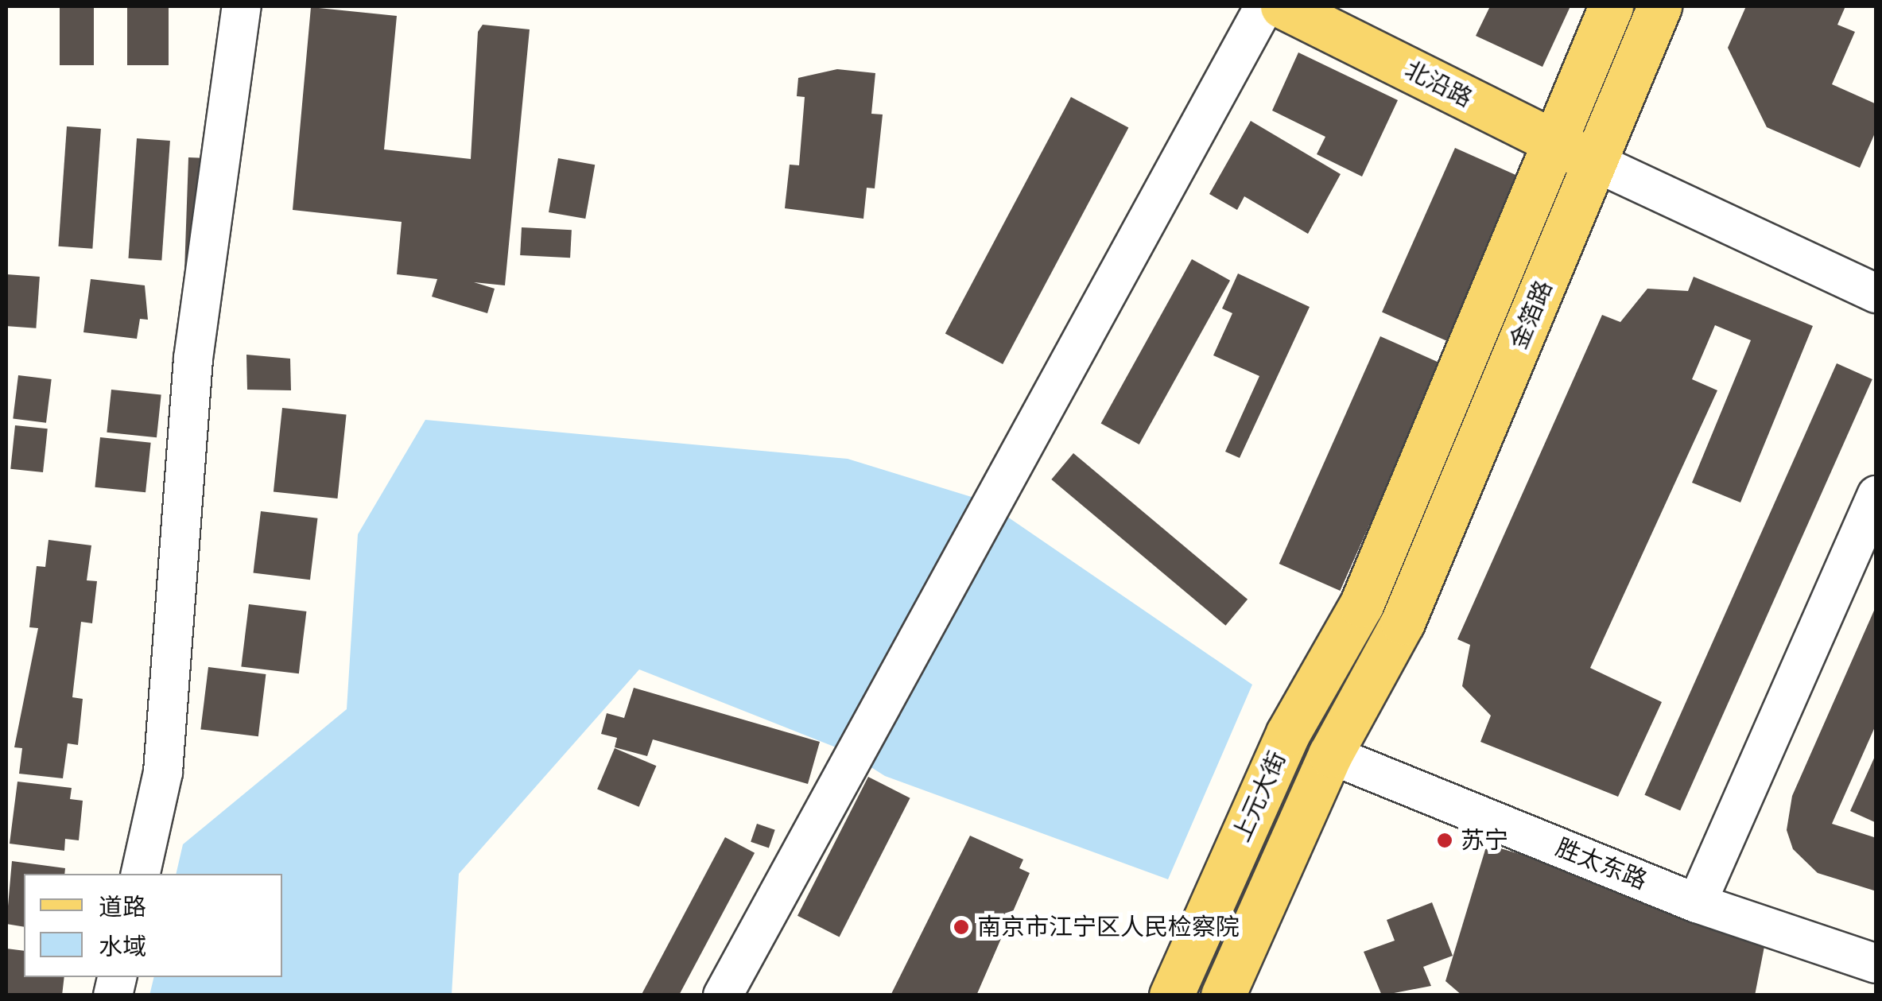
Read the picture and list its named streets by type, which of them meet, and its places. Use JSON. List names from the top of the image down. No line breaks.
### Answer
{"streets":{"main road":["北沿路","金箔路","上元大街"],"street":["胜太东路"]},"crossings":[["北沿路","金箔路"],["金箔路","上元大街"],["上元大街","胜太东路"]],"places":["苏宁","南京市江宁区人民检察院"],"legend":["道路","水域"]}
